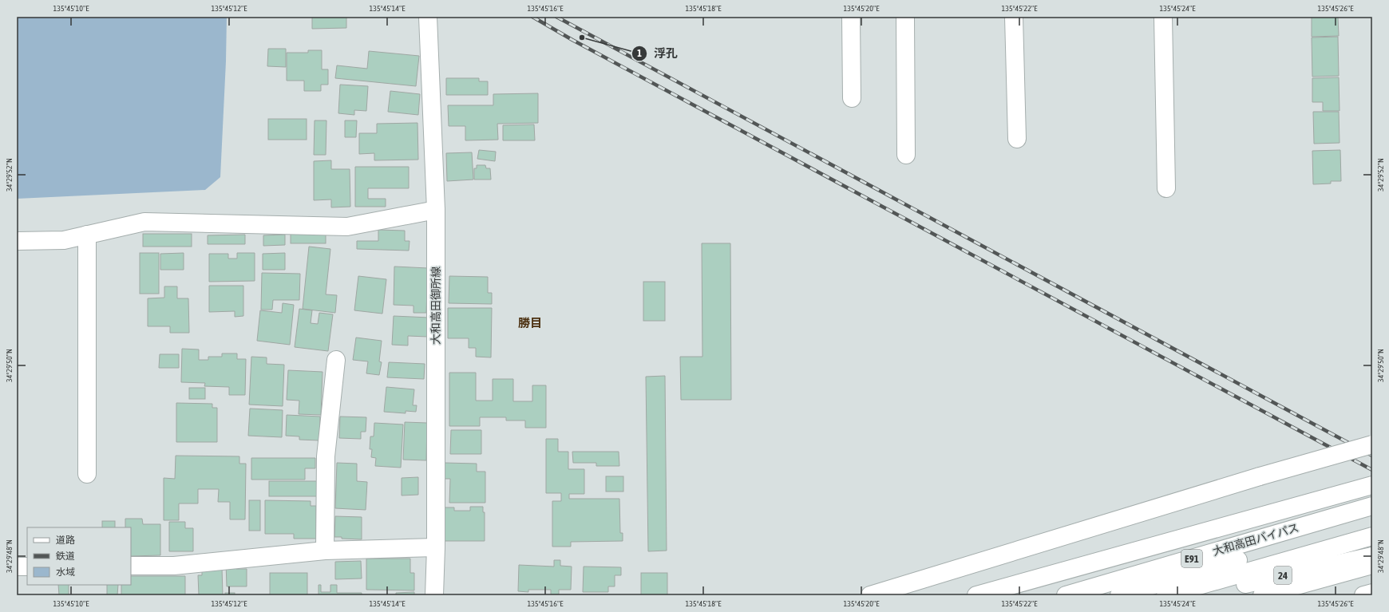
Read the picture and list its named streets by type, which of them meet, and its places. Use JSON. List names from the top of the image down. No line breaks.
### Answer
{"streets":{"main road":["大和高田御所線","大和高田バイパス","E91","24"]},"districts":["勝目"],"places":["浮孔"],"legend":["道路","鉄道","水域"],"coordinates":["135°45'10\"E","135°45'12\"E","135°45'14\"E","135°45'16\"E","135°45'18\"E","135°45'20\"E","135°45'22\"E","135°45'24\"E","135°45'26\"E","34°29'52\"N","34°29'50\"N","34°29'48\"N"]}
